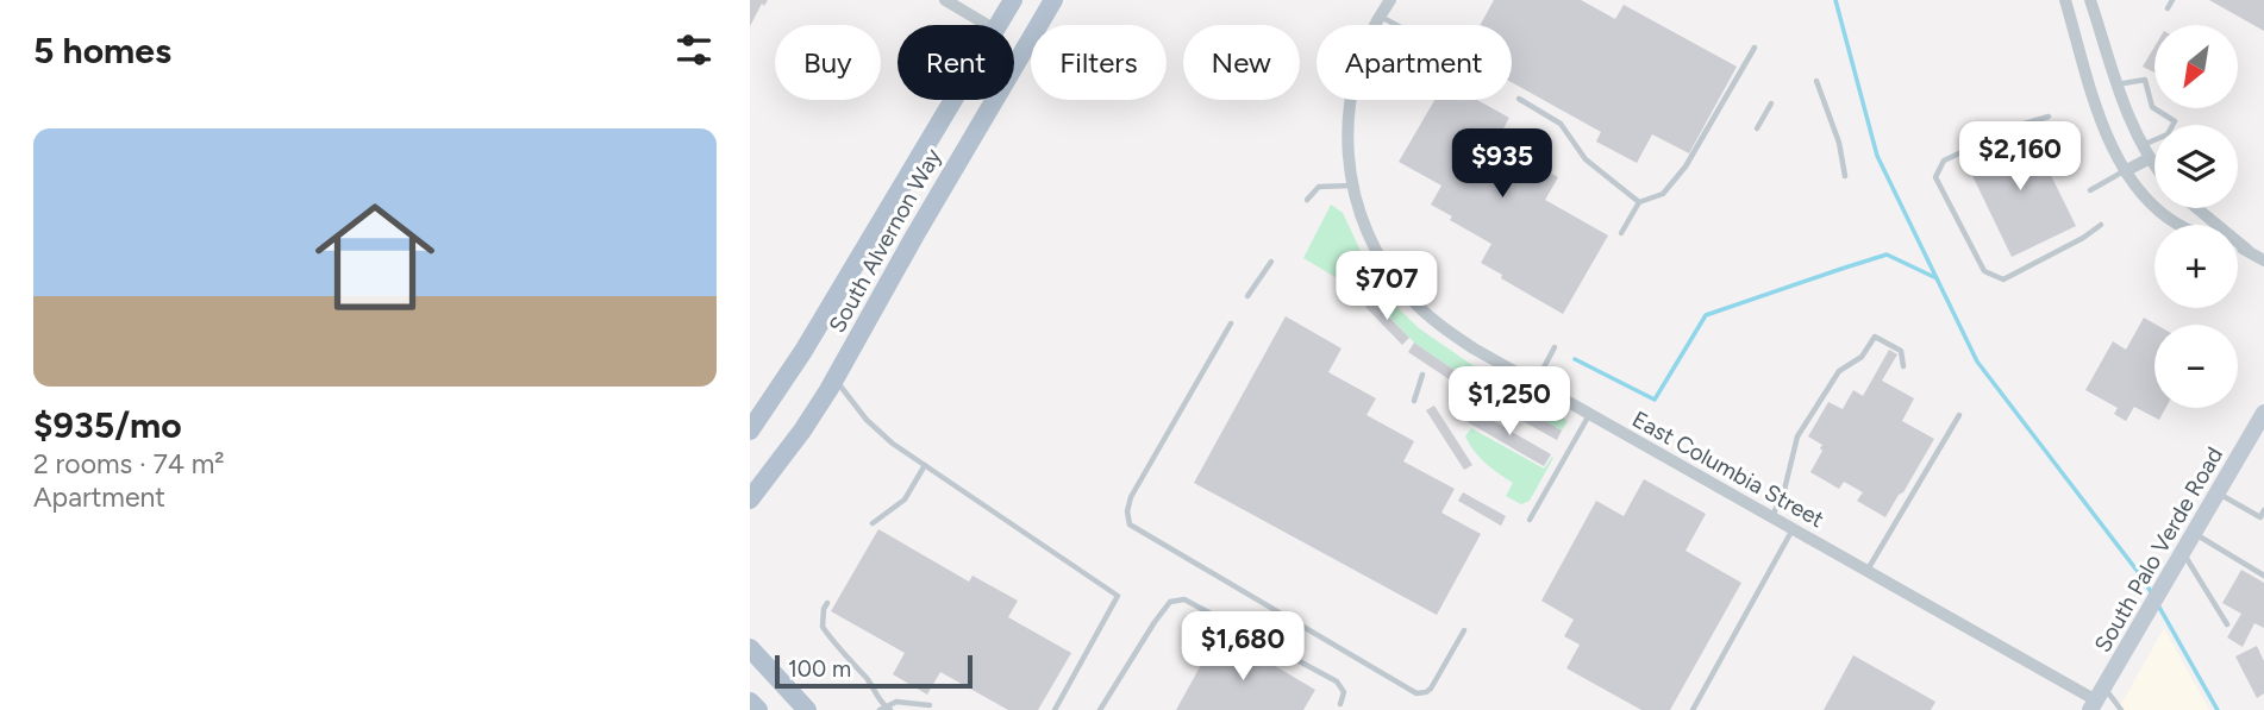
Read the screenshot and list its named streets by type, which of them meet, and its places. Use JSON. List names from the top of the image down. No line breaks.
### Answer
{"streets":{"main road":["South Alvernon Way","South Palo Verde Road"],"street":["East Columbia Street"]},"crossings":[["East Columbia Street","South Palo Verde Road"]],"scale_bar":"100 m","north":"bottom left","page":{"heading":"5 homes","map_buttons":["+","−"],"chip":["Buy","Rent","Filters","New","Apartment"],"list":[{"name":"$935/mo","note":"2 rooms · 74 m² · Apartment"}],"price":["$2,160","$935","$707","$1,250","$1,680"],"scale":"100 m"}}
